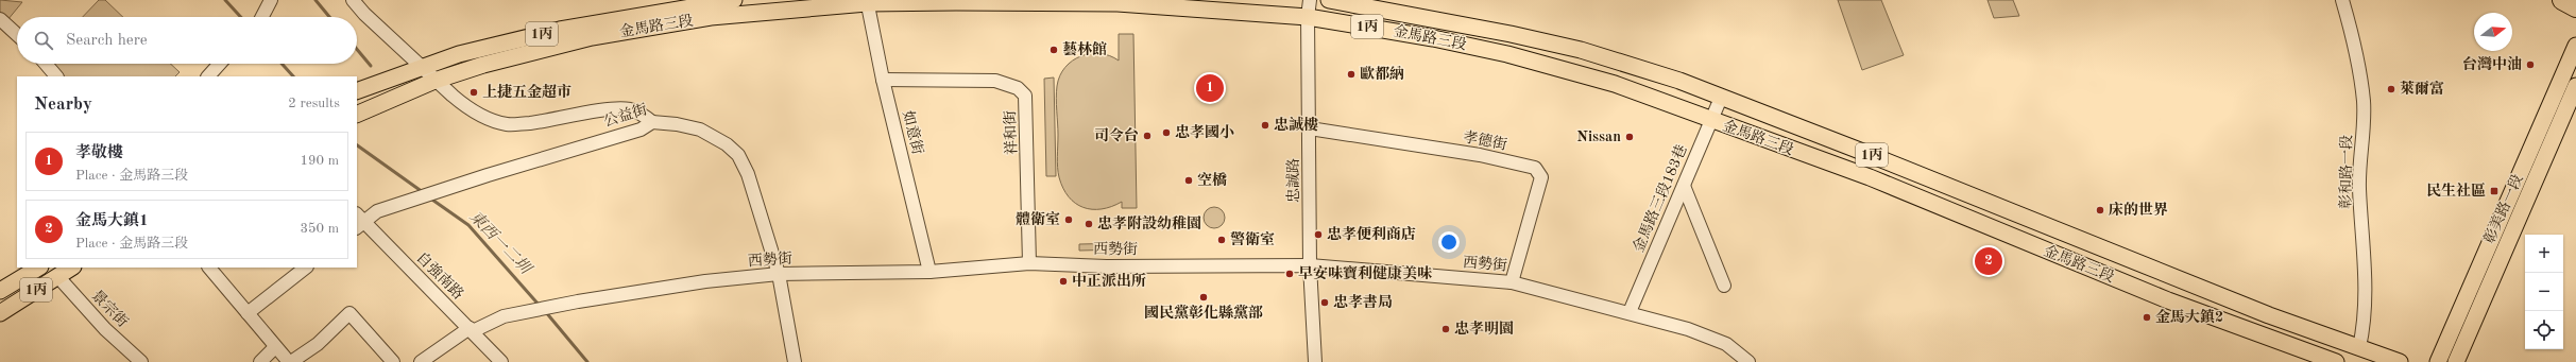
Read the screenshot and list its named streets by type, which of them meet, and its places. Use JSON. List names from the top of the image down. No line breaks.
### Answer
{"streets":{"main road":["金馬路三段","1丙","彰美路一段"],"street":["公益街","如意街","祥和街","孝德街","彰和路一段","忠誠路","金馬路三段183巷","西勢街","自強南路","景宗街"]},"crossings":[["金馬路三段","如意街"],["金馬路三段","彰和路一段"],["金馬路三段","忠誠路"],["金馬路三段","金馬路三段183巷"],["1丙","景宗街"],["公益街","西勢街"],["公益街","自強南路"],["如意街","祥和街"],["如意街","西勢街"],["祥和街","西勢街"],["孝德街","忠誠路"],["孝德街","西勢街"],["忠誠路","西勢街"],["金馬路三段183巷","西勢街"],["西勢街","自強南路"]],"water":["東西一二圳"],"places":{"other":["藝林館","台灣中油","歐都納","萊爾富","上捷五金超市","忠誠樓","忠孝國小","司令台","Nissan","空橋","床的世界","體衛室","忠孝附設幼稚園","忠孝便利商店","警衛室","早安味寶利健康美味","中正派出所","國民黨彰化縣黨部","忠孝書局","金馬大鎮2","忠孝明園"],"transit":["民生社區"]},"north":"right","page":{"search":"Search here","pins":["1","2"],"heading":["Nearby","2 results"],"list":[{"mark":"1","name":"孝敬樓","note":"Place · 金馬路三段","value":"190 m"},{"mark":"2","name":"金馬大鎮1","note":"Place · 金馬路三段","value":"350 m"}],"map_buttons":["+","−"]}}
